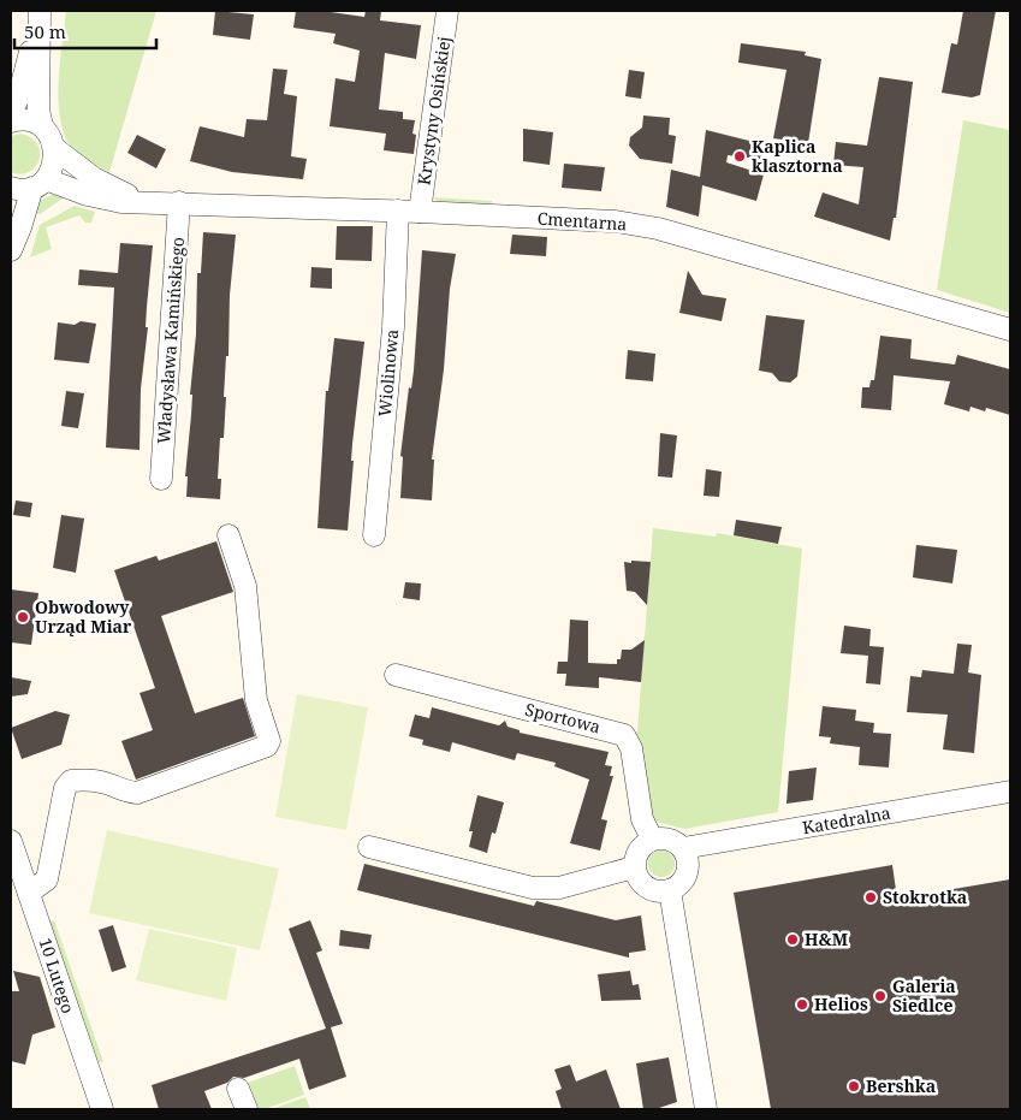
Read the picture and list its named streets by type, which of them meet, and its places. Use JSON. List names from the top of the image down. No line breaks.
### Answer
{"streets":{"street":["Krystyny Osińskiej","Cmentarna","Władysława Kamińskiego","Wiolinowa","Sportowa","Katedralna","10 Lutego"]},"crossings":[["Krystyny Osińskiej","Cmentarna"],["Cmentarna","Władysława Kamińskiego"],["Cmentarna","Wiolinowa"],["Sportowa","Katedralna"]],"places":["Kaplica klasztorna","Obwodowy Urząd Miar","Stokrotka","H&M","Galeria Siedlce","Helios","Bershka"],"scale_bar":"50 m"}
